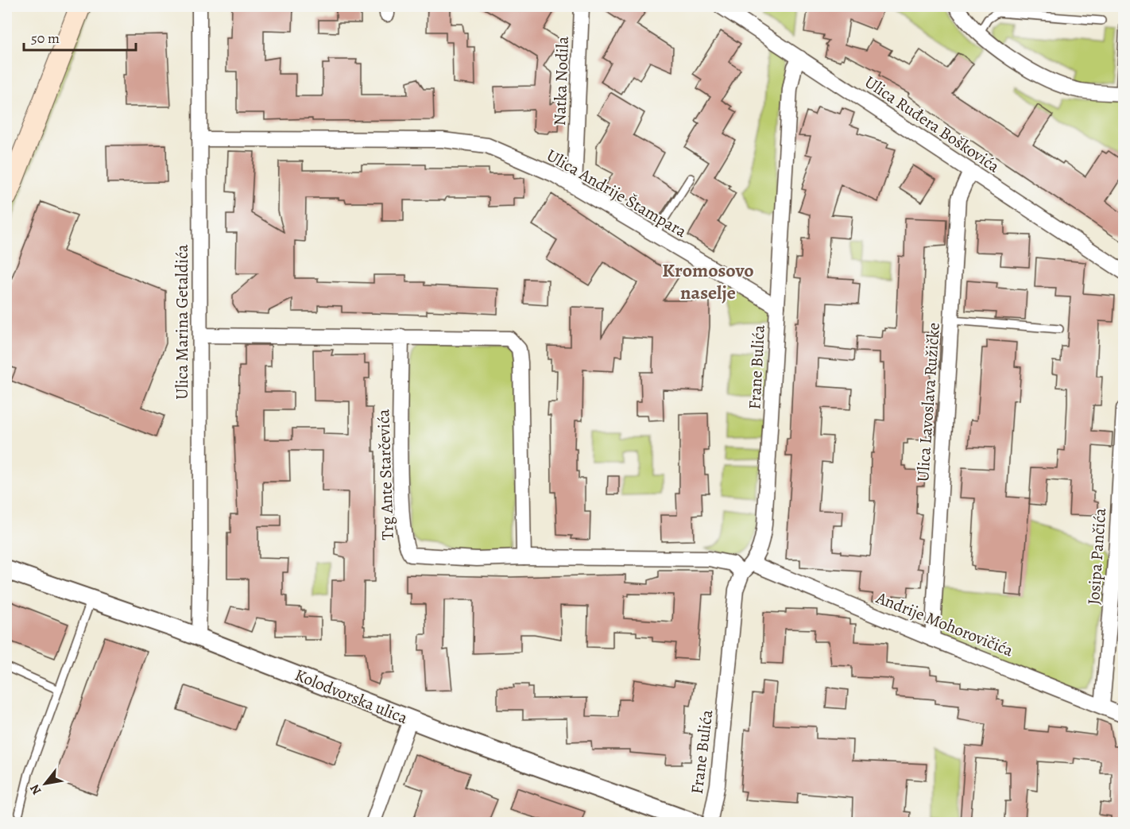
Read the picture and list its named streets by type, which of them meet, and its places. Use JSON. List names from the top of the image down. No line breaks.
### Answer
{"streets":{"street":["Natka Nodila","Ulica Ruđera Boškovića","Ulica Andrije Štampara","Ulica Marina Getaldića","Frane Bulića","Ulica Lavoslava Ružičke","Trg Ante Starčevića","Josipa Pančića","Andrije Mohorovičića","Kolodvorska ulica"]},"crossings":[["Natka Nodila","Ulica Andrije Štampara"],["Ulica Ruđera Boškovića","Frane Bulića"],["Ulica Ruđera Boškovića","Ulica Lavoslava Ružičke"],["Ulica Andrije Štampara","Ulica Marina Getaldića"],["Ulica Andrije Štampara","Frane Bulića"],["Ulica Marina Getaldića","Kolodvorska ulica"],["Frane Bulića","Trg Ante Starčevića"],["Frane Bulića","Andrije Mohorovičića"],["Ulica Lavoslava Ružičke","Andrije Mohorovičića"],["Trg Ante Starčevića","Andrije Mohorovičića"],["Josipa Pančića","Andrije Mohorovičića"]],"districts":["Kromosovo naselje"],"scale_bar":"50 m","north":"bottom left"}
